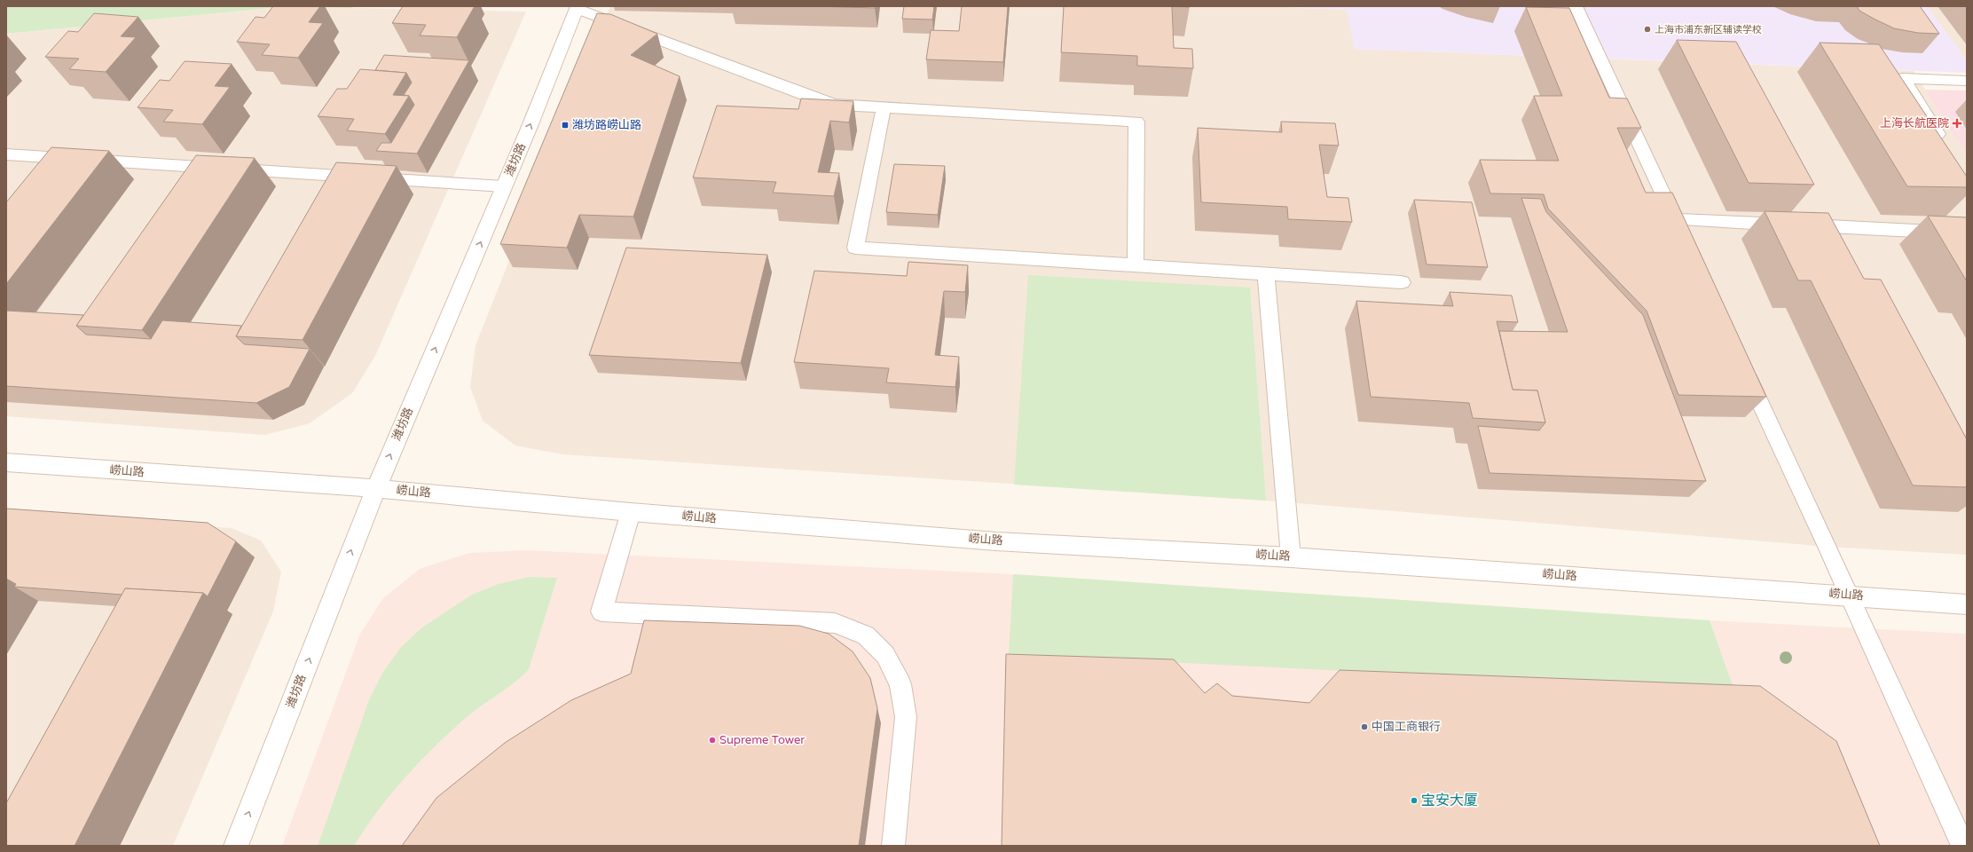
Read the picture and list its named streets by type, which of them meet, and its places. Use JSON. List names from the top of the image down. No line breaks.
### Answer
{"streets":{"street":["潍坊路","崂山路"]},"crossings":[["潍坊路","崂山路"]],"one_way":["潍坊路"],"places":{"other":["上海市浦东新区辅读学校","中国工商银行","Supreme Tower","宝安大厦"],"health":["上海长航医院"],"transit":["潍坊路崂山路"]}}
